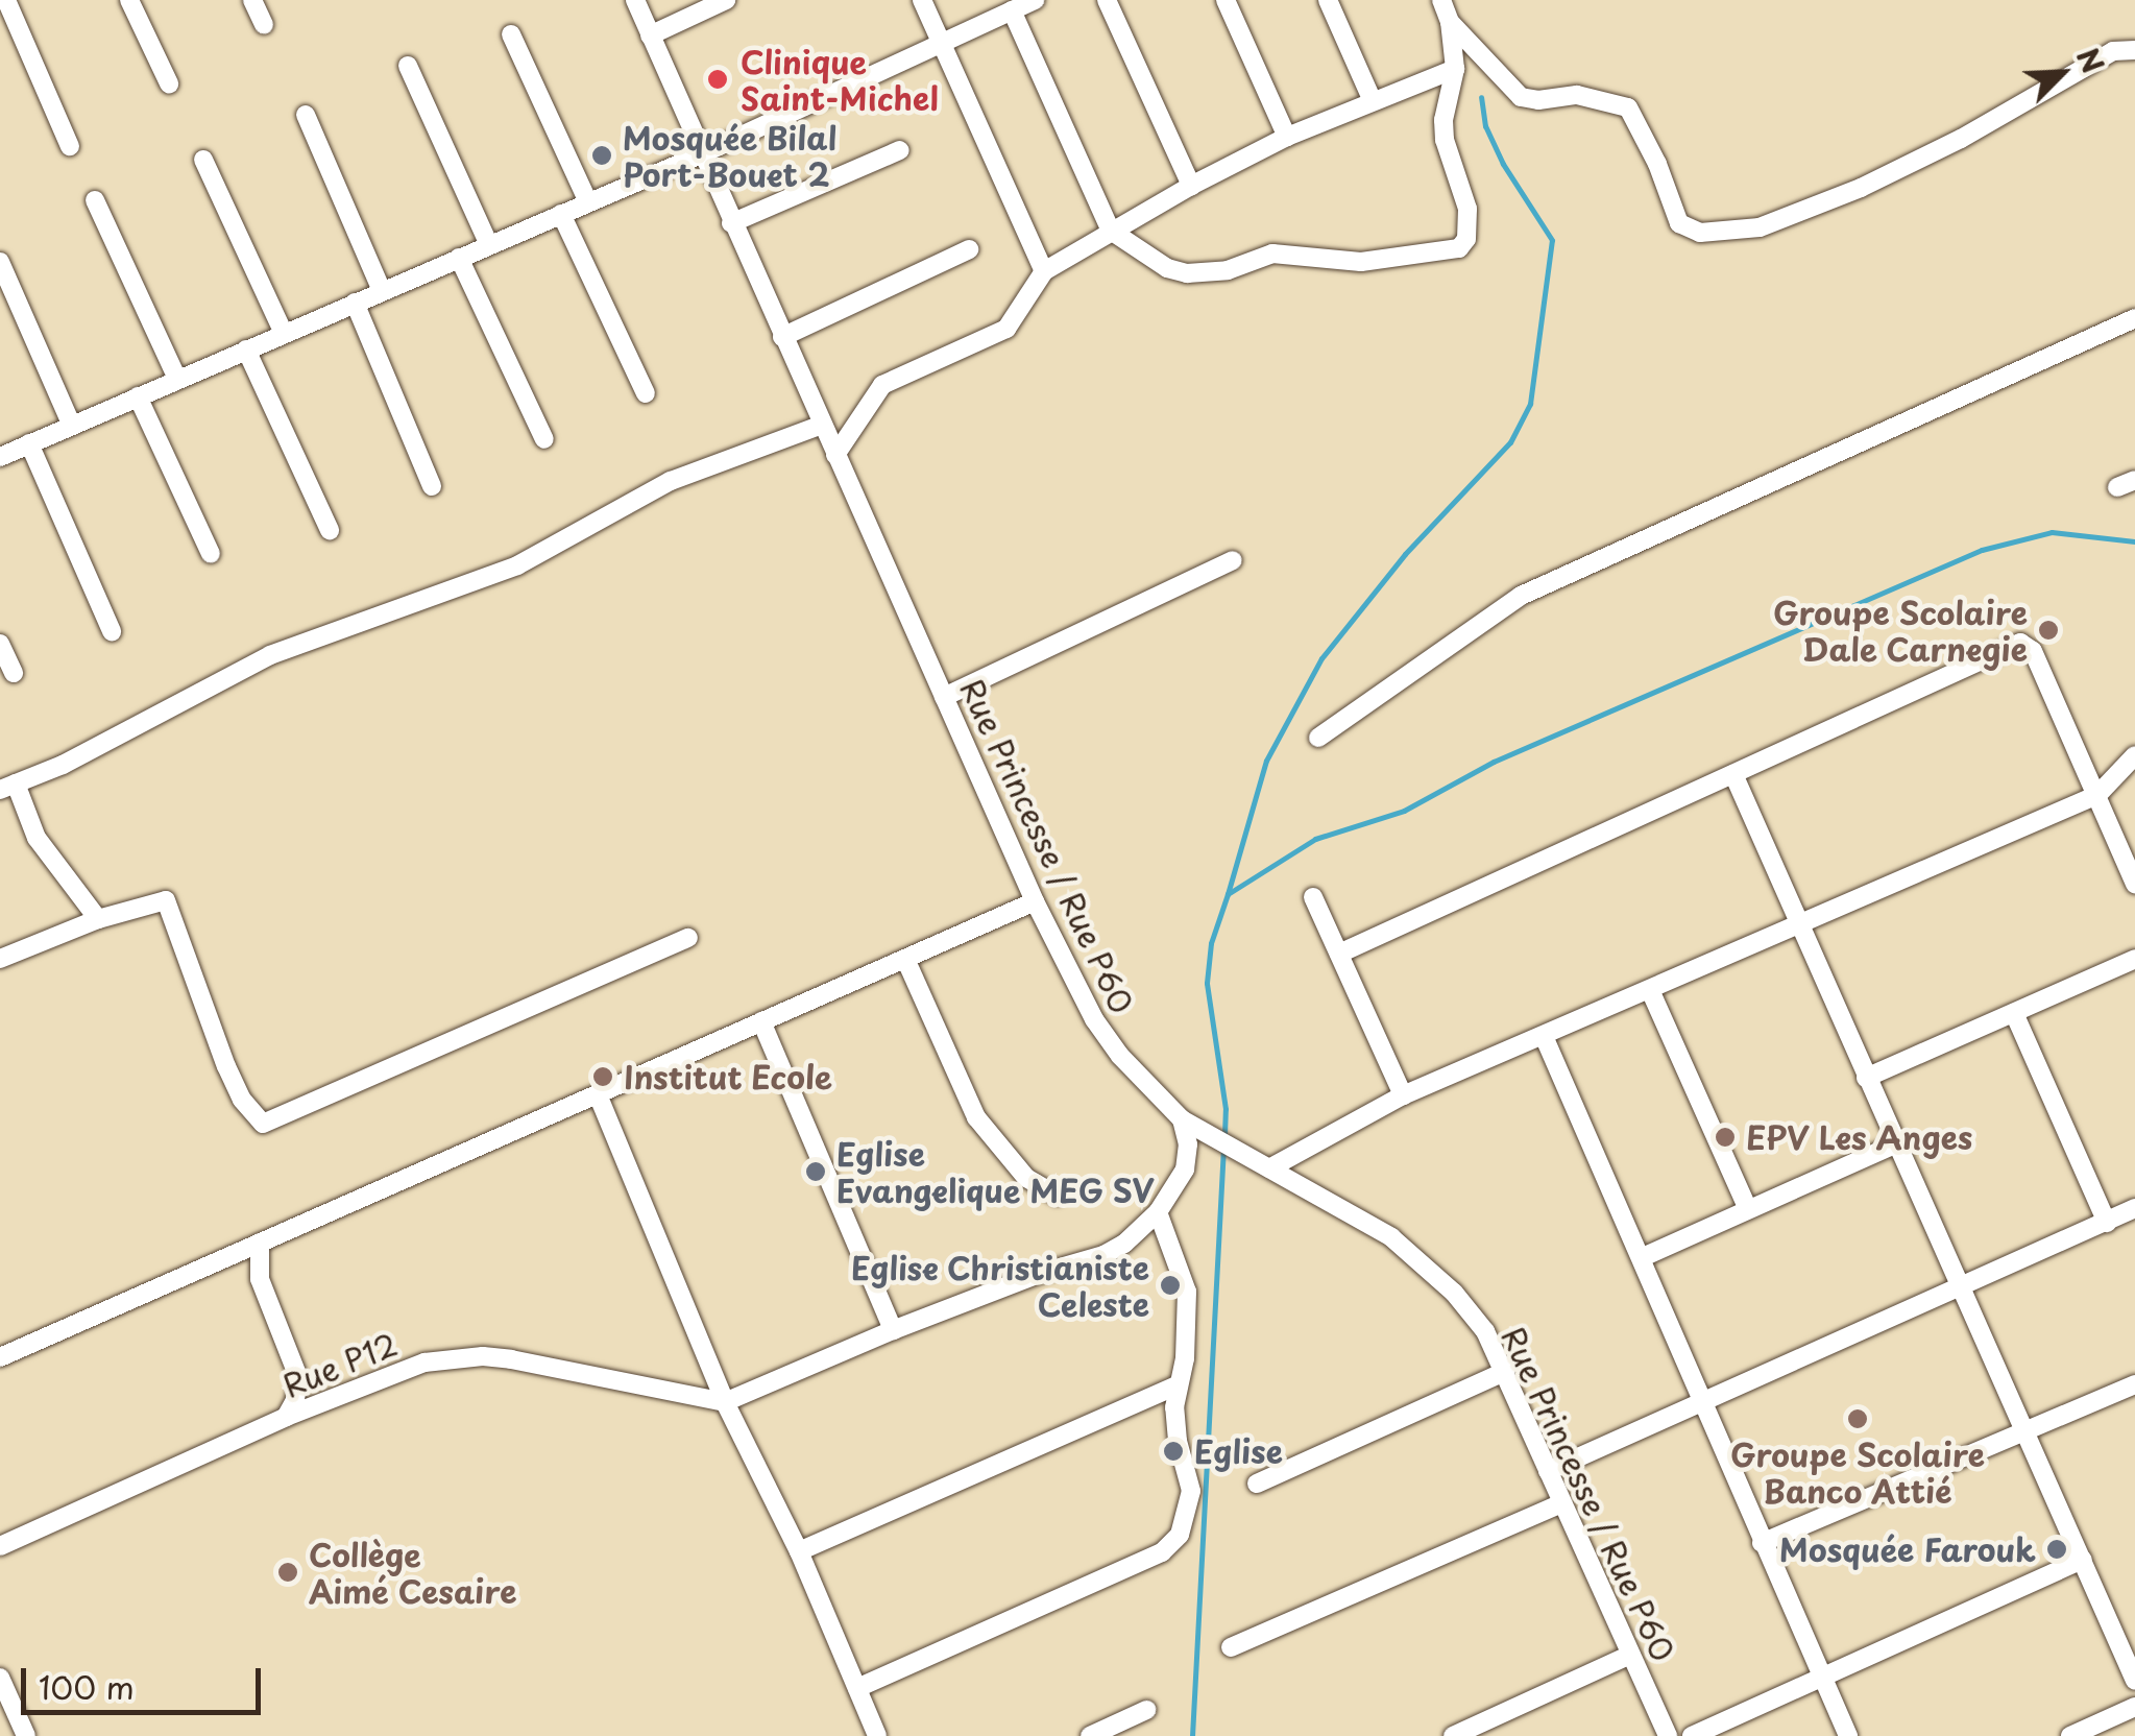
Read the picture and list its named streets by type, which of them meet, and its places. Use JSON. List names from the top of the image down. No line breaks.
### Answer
{"streets":{"street":["Rue Princesse / Rue P60","Rue P12"]},"places":["Clinique Saint-Michel","Mosquée Bilal Port-Bouet 2","Groupe Scolaire Dale Carnegie","Institut Ecole","EPV Les Anges","Eglise Evangelique MEG SV","Eglise Christianiste Celeste","Groupe Scolaire Banco Attié","Eglise","Mosquée Farouk","Collège Aimé Cesaire"],"scale_bar":"100 m","north":"top right"}
